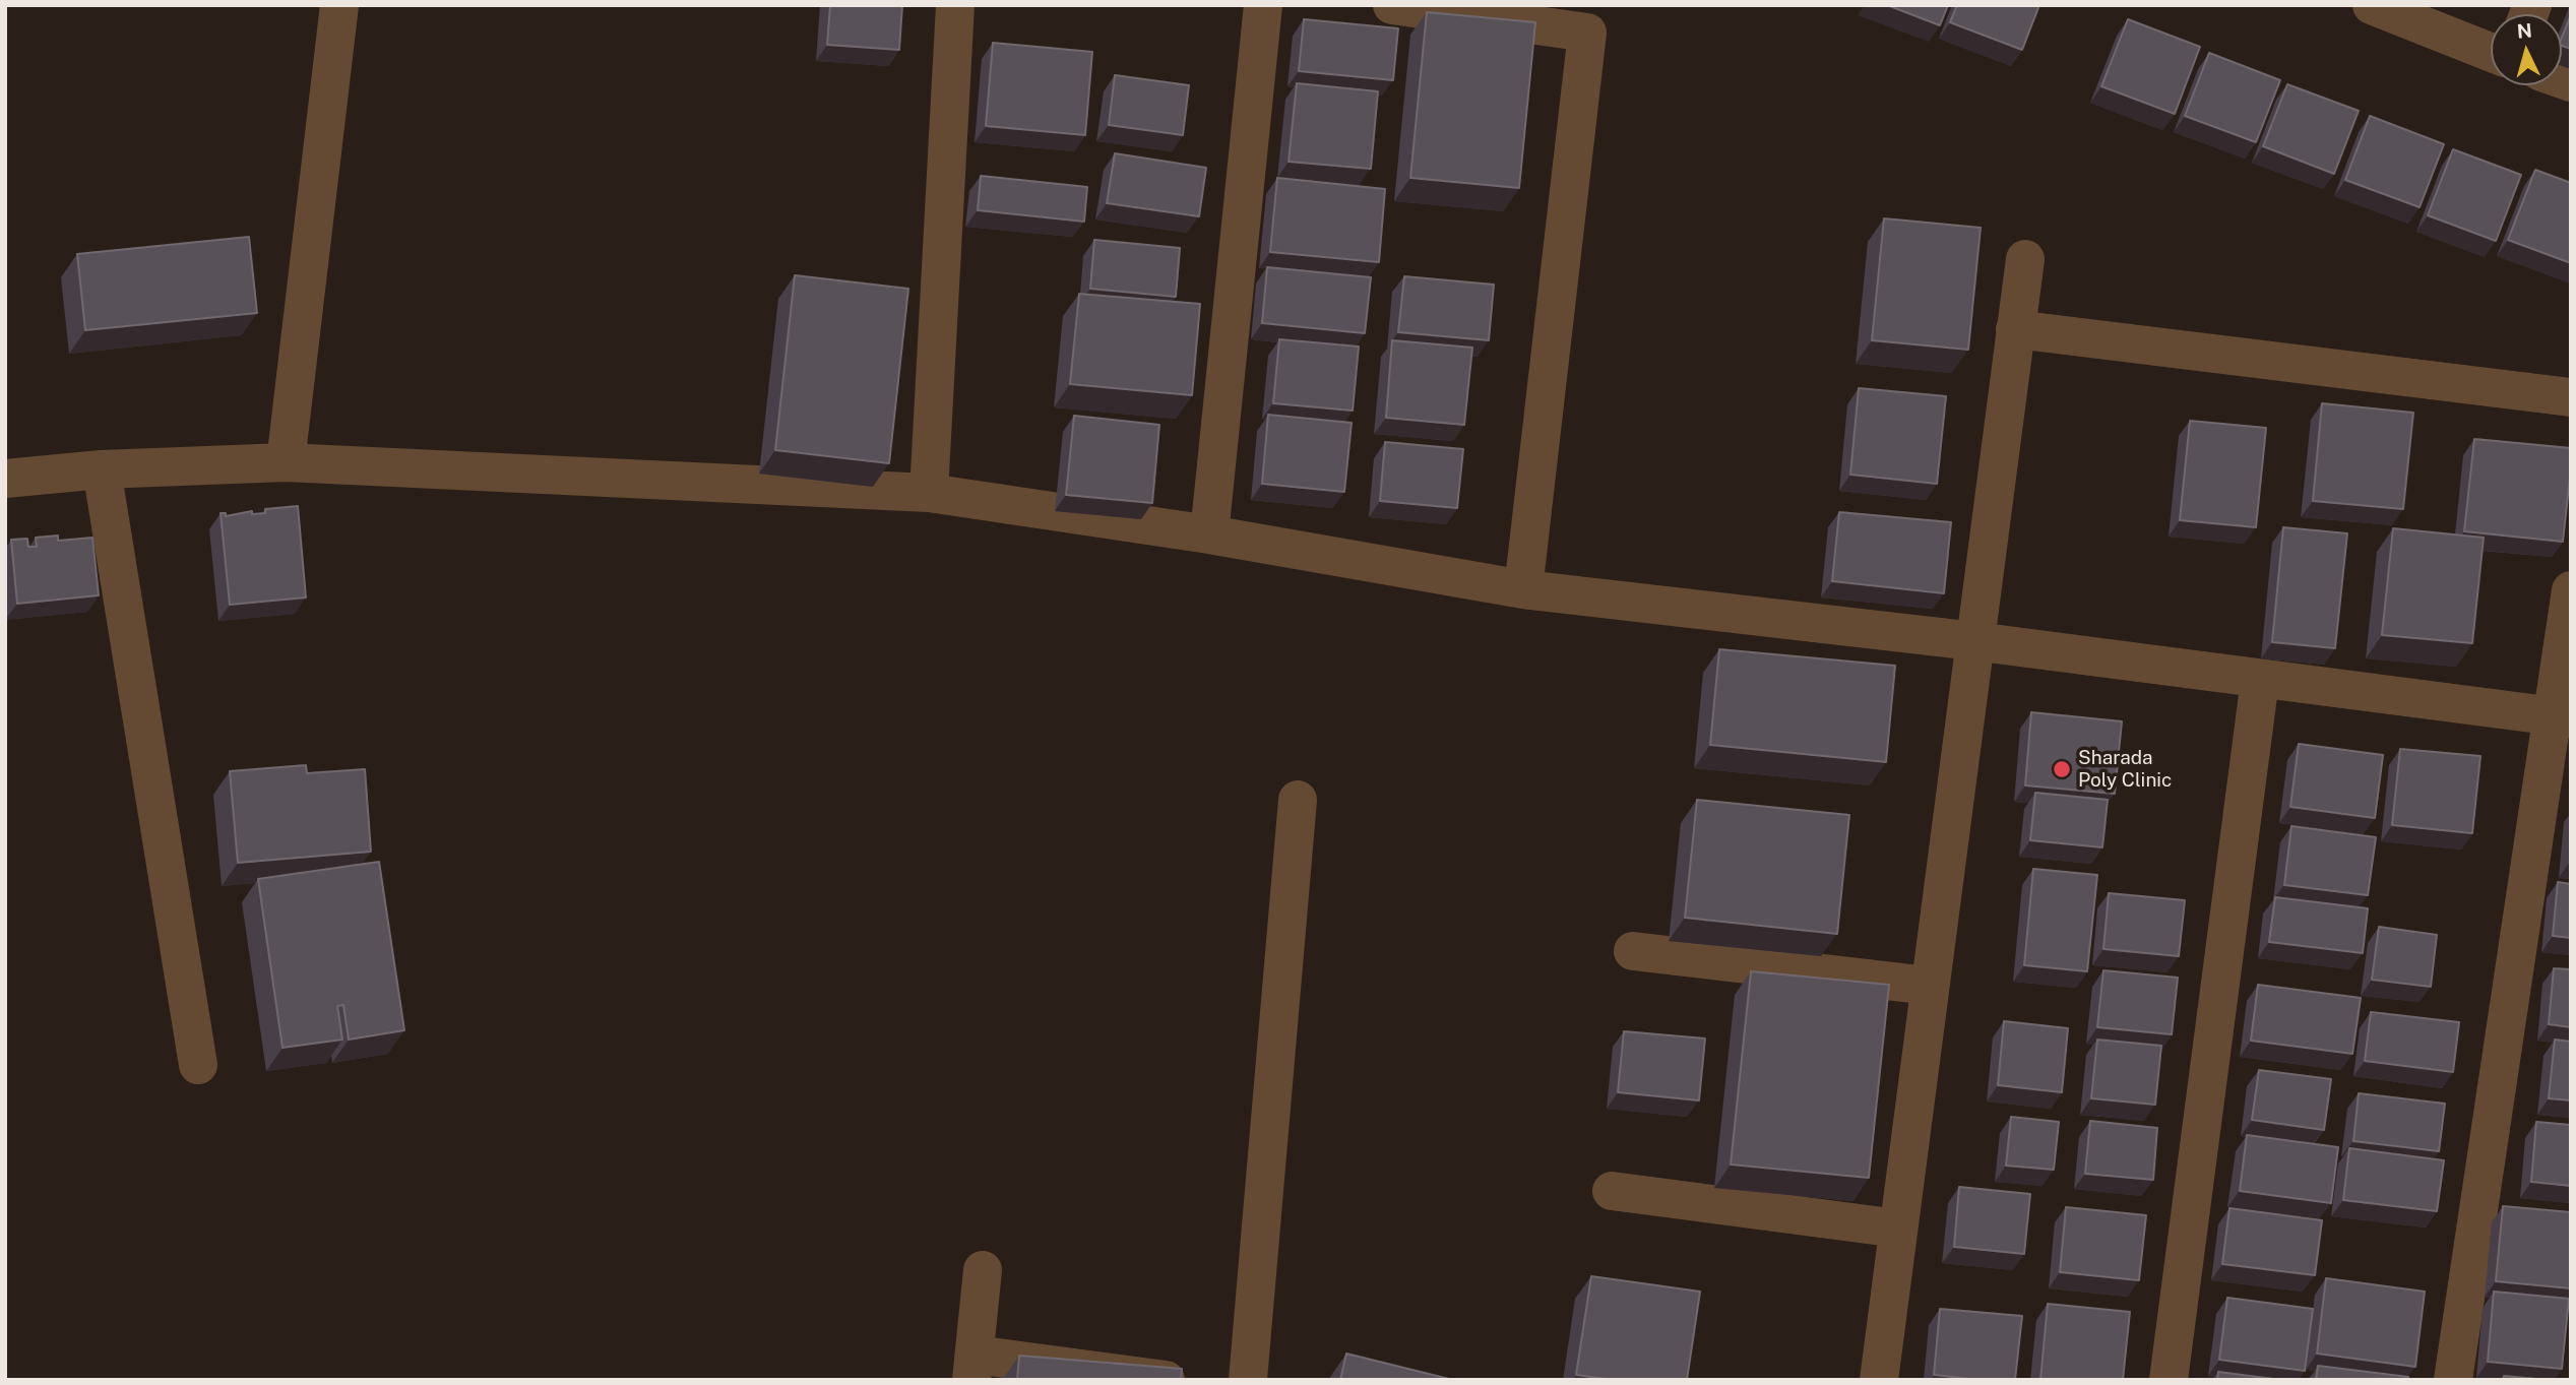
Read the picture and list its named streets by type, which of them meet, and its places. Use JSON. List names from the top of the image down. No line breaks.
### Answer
{"places":["Sharada Poly Clinic"],"north":"top"}
